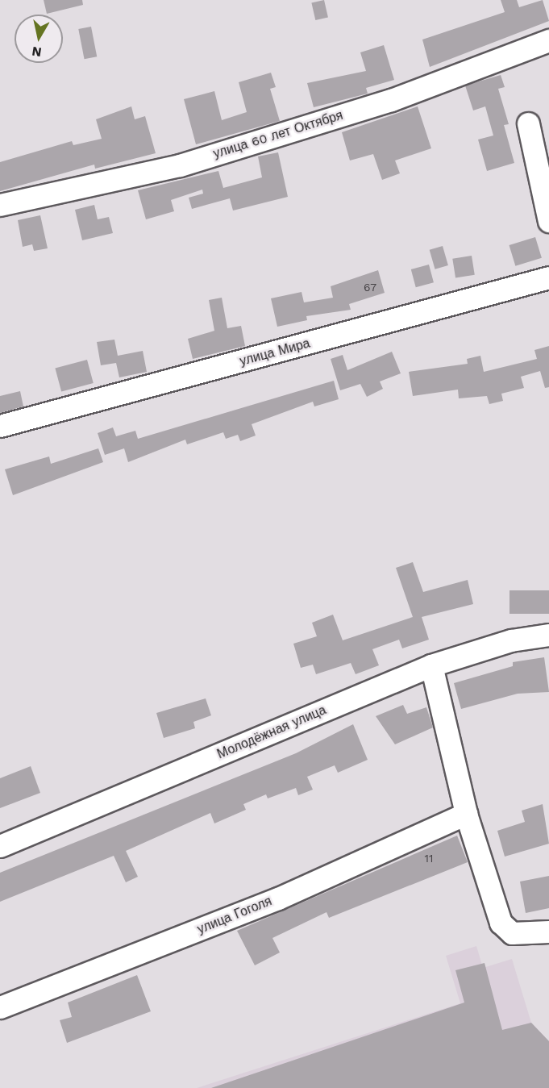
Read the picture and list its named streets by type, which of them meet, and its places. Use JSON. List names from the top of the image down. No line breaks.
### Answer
{"streets":{"street":["улица 60 лет Октября","улица Мира","Молодёжная улица","улица Гоголя"]},"house_numbers":["67","11"],"north":"bottom"}
